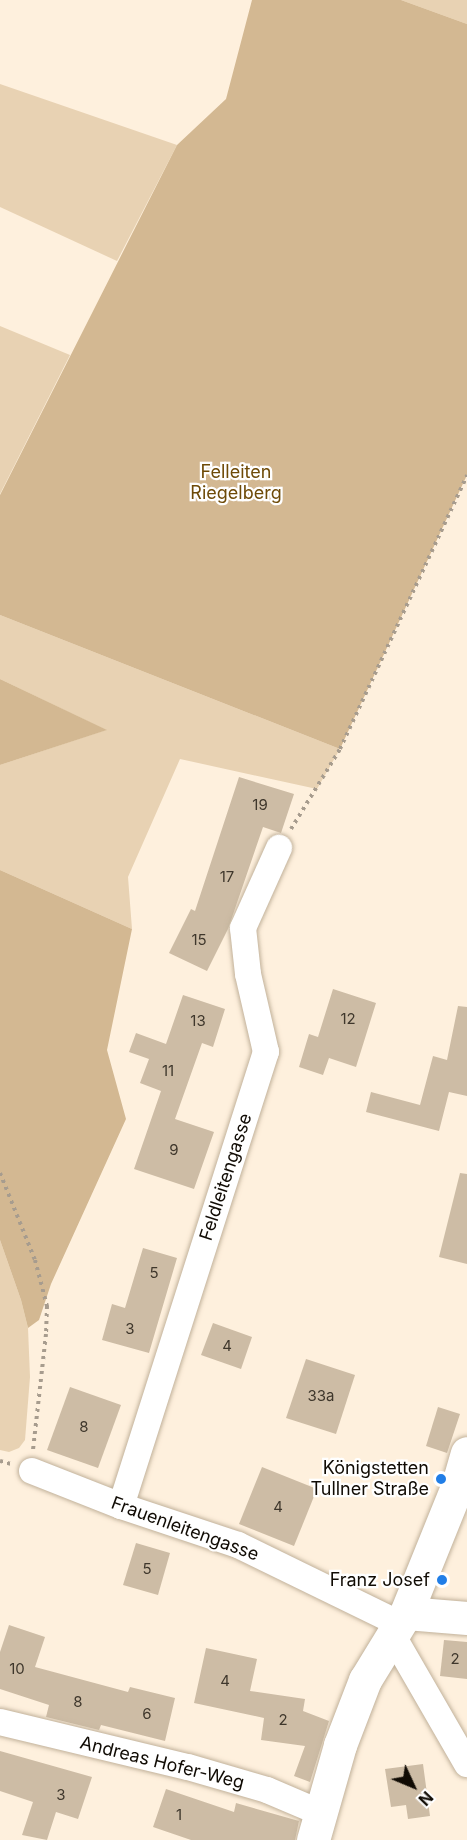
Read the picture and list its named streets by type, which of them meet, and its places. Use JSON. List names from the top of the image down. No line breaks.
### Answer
{"streets":{"street":["Feldleitengasse","Frauenleitengasse","Andreas Hofer-Weg"]},"crossings":[["Feldleitengasse","Frauenleitengasse"]],"parks":["Felleiten Riegelberg"],"places":["Königstetten Tullner Straße","Franz Josef"],"house_numbers":["19","17","15","12","13","11","9","5","3","4","33a","8","4","5","2","10","4","8","6","2","3","1"],"north":"bottom right"}
